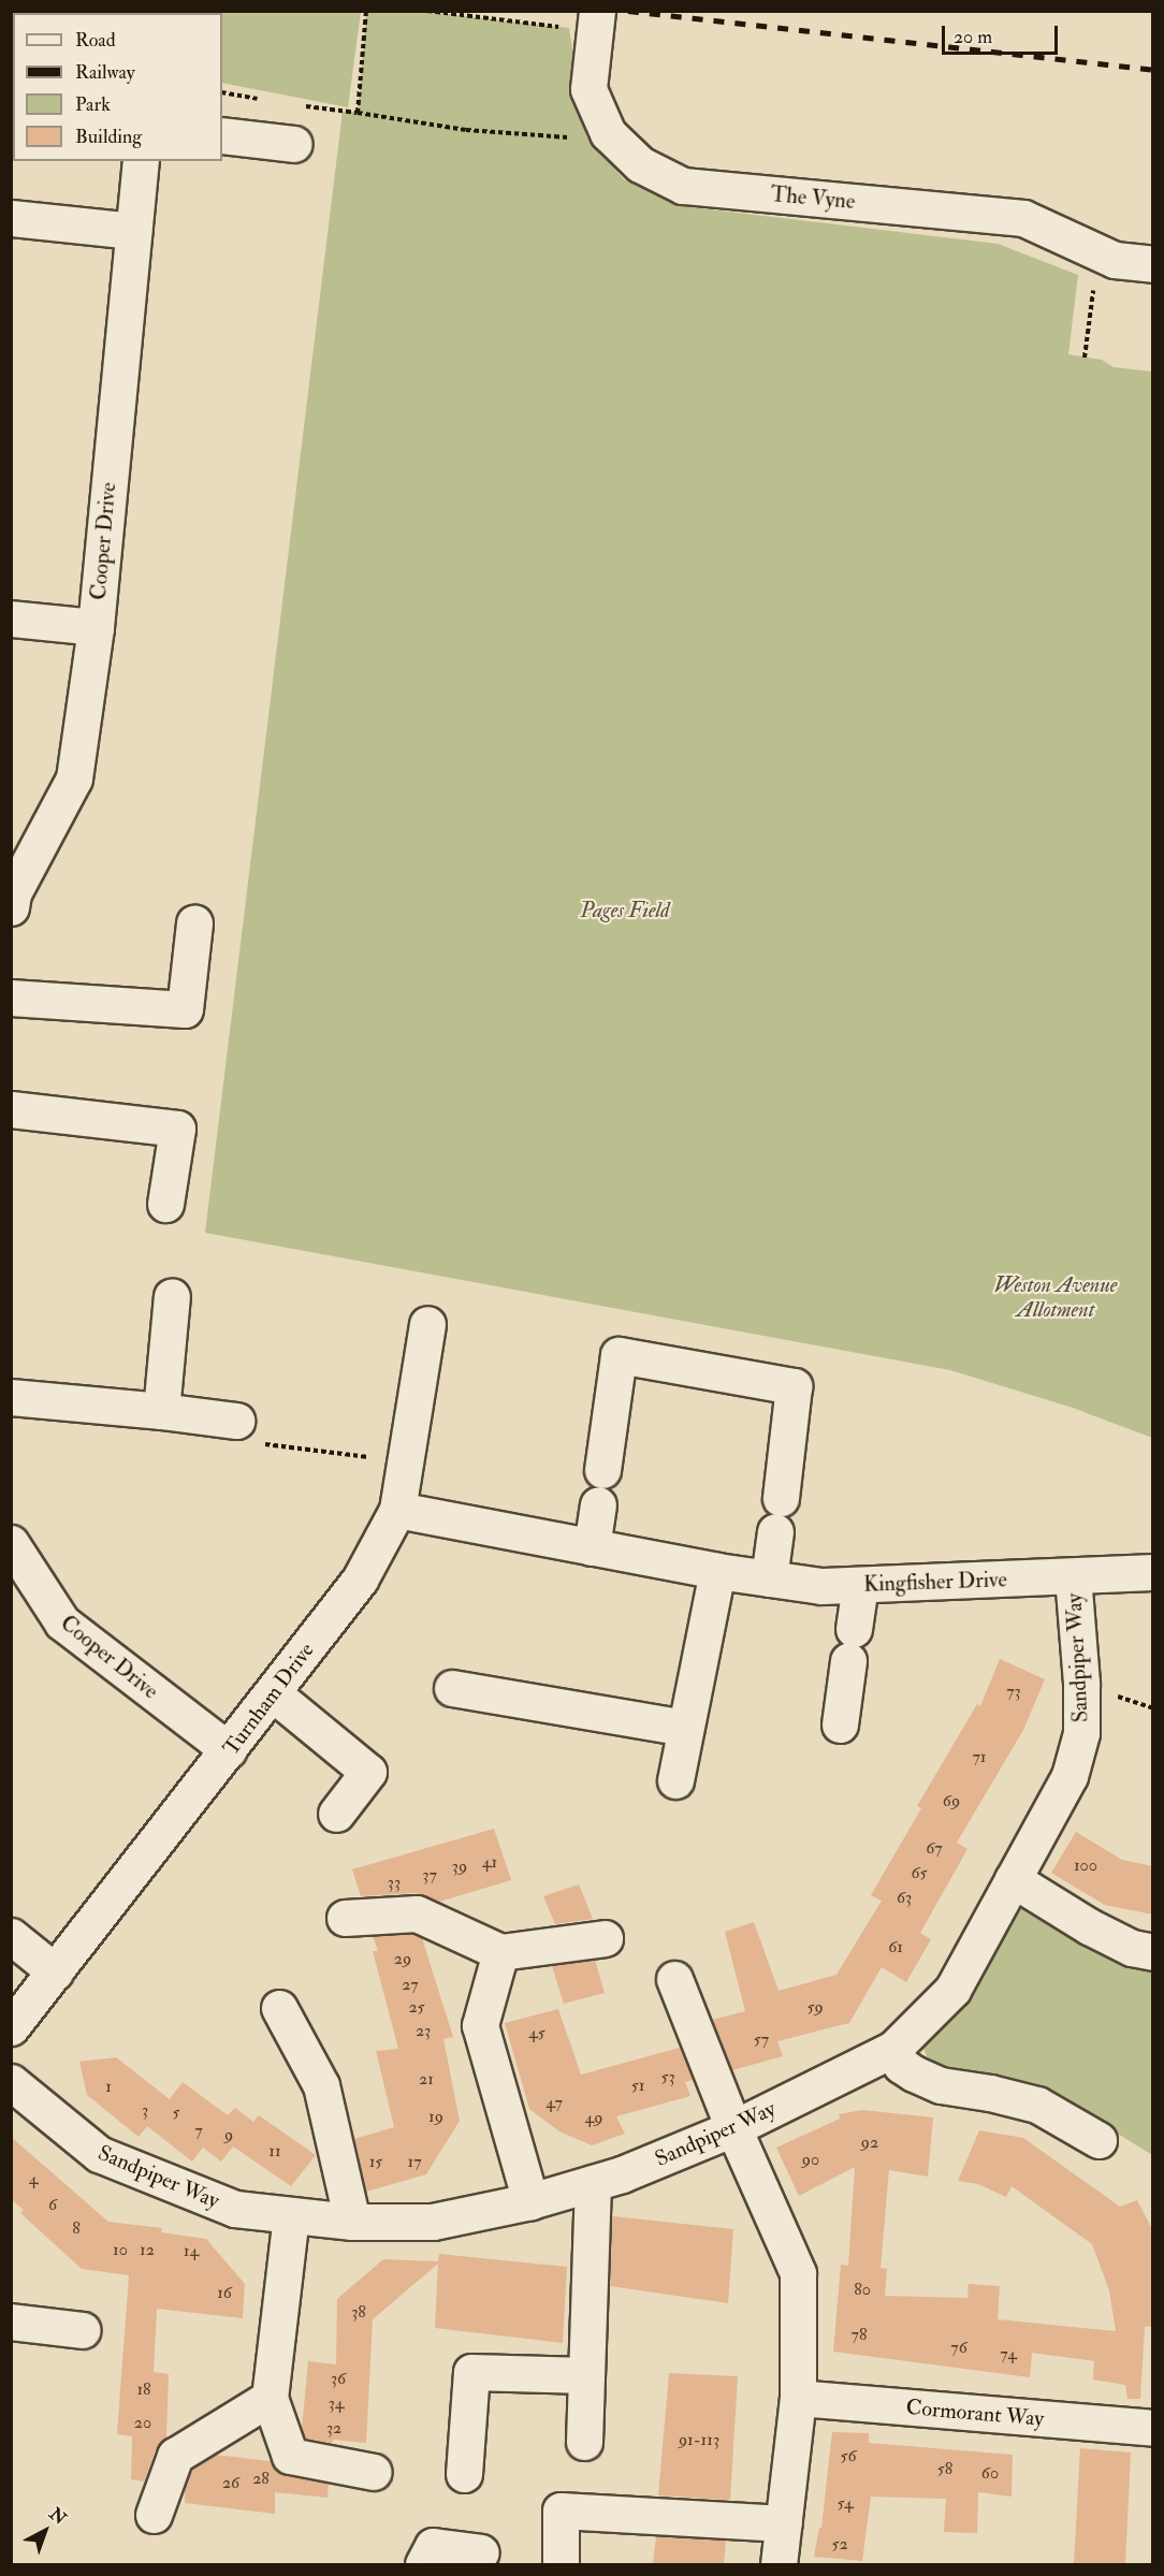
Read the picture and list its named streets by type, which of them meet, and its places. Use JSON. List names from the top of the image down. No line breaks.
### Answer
{"streets":{"street":["The Vyne","Cooper Drive","Kingfisher Drive","Sandpiper Way","Turnham Drive","Cormorant Way"]},"crossings":[["Cooper Drive","Turnham Drive"],["Kingfisher Drive","Sandpiper Way"],["Kingfisher Drive","Turnham Drive"]],"parks":["Pages Field","Weston Avenue Allotment"],"house_numbers":["73","71","69","67","41","100","39","65","37","33","63","61","29","27","25","59","23","45","57","53","21","51","1","47","3","5","19","49","7","9","92","11","90","15","17","4","6","8","10","12","14","80","16","38","78","76","74","36","18","34","20","32","91-113","56","58","60","28","26","54","52"],"legend":["Road","Railway","Park","Building"],"scale_bar":"20 m","north":"top right"}
